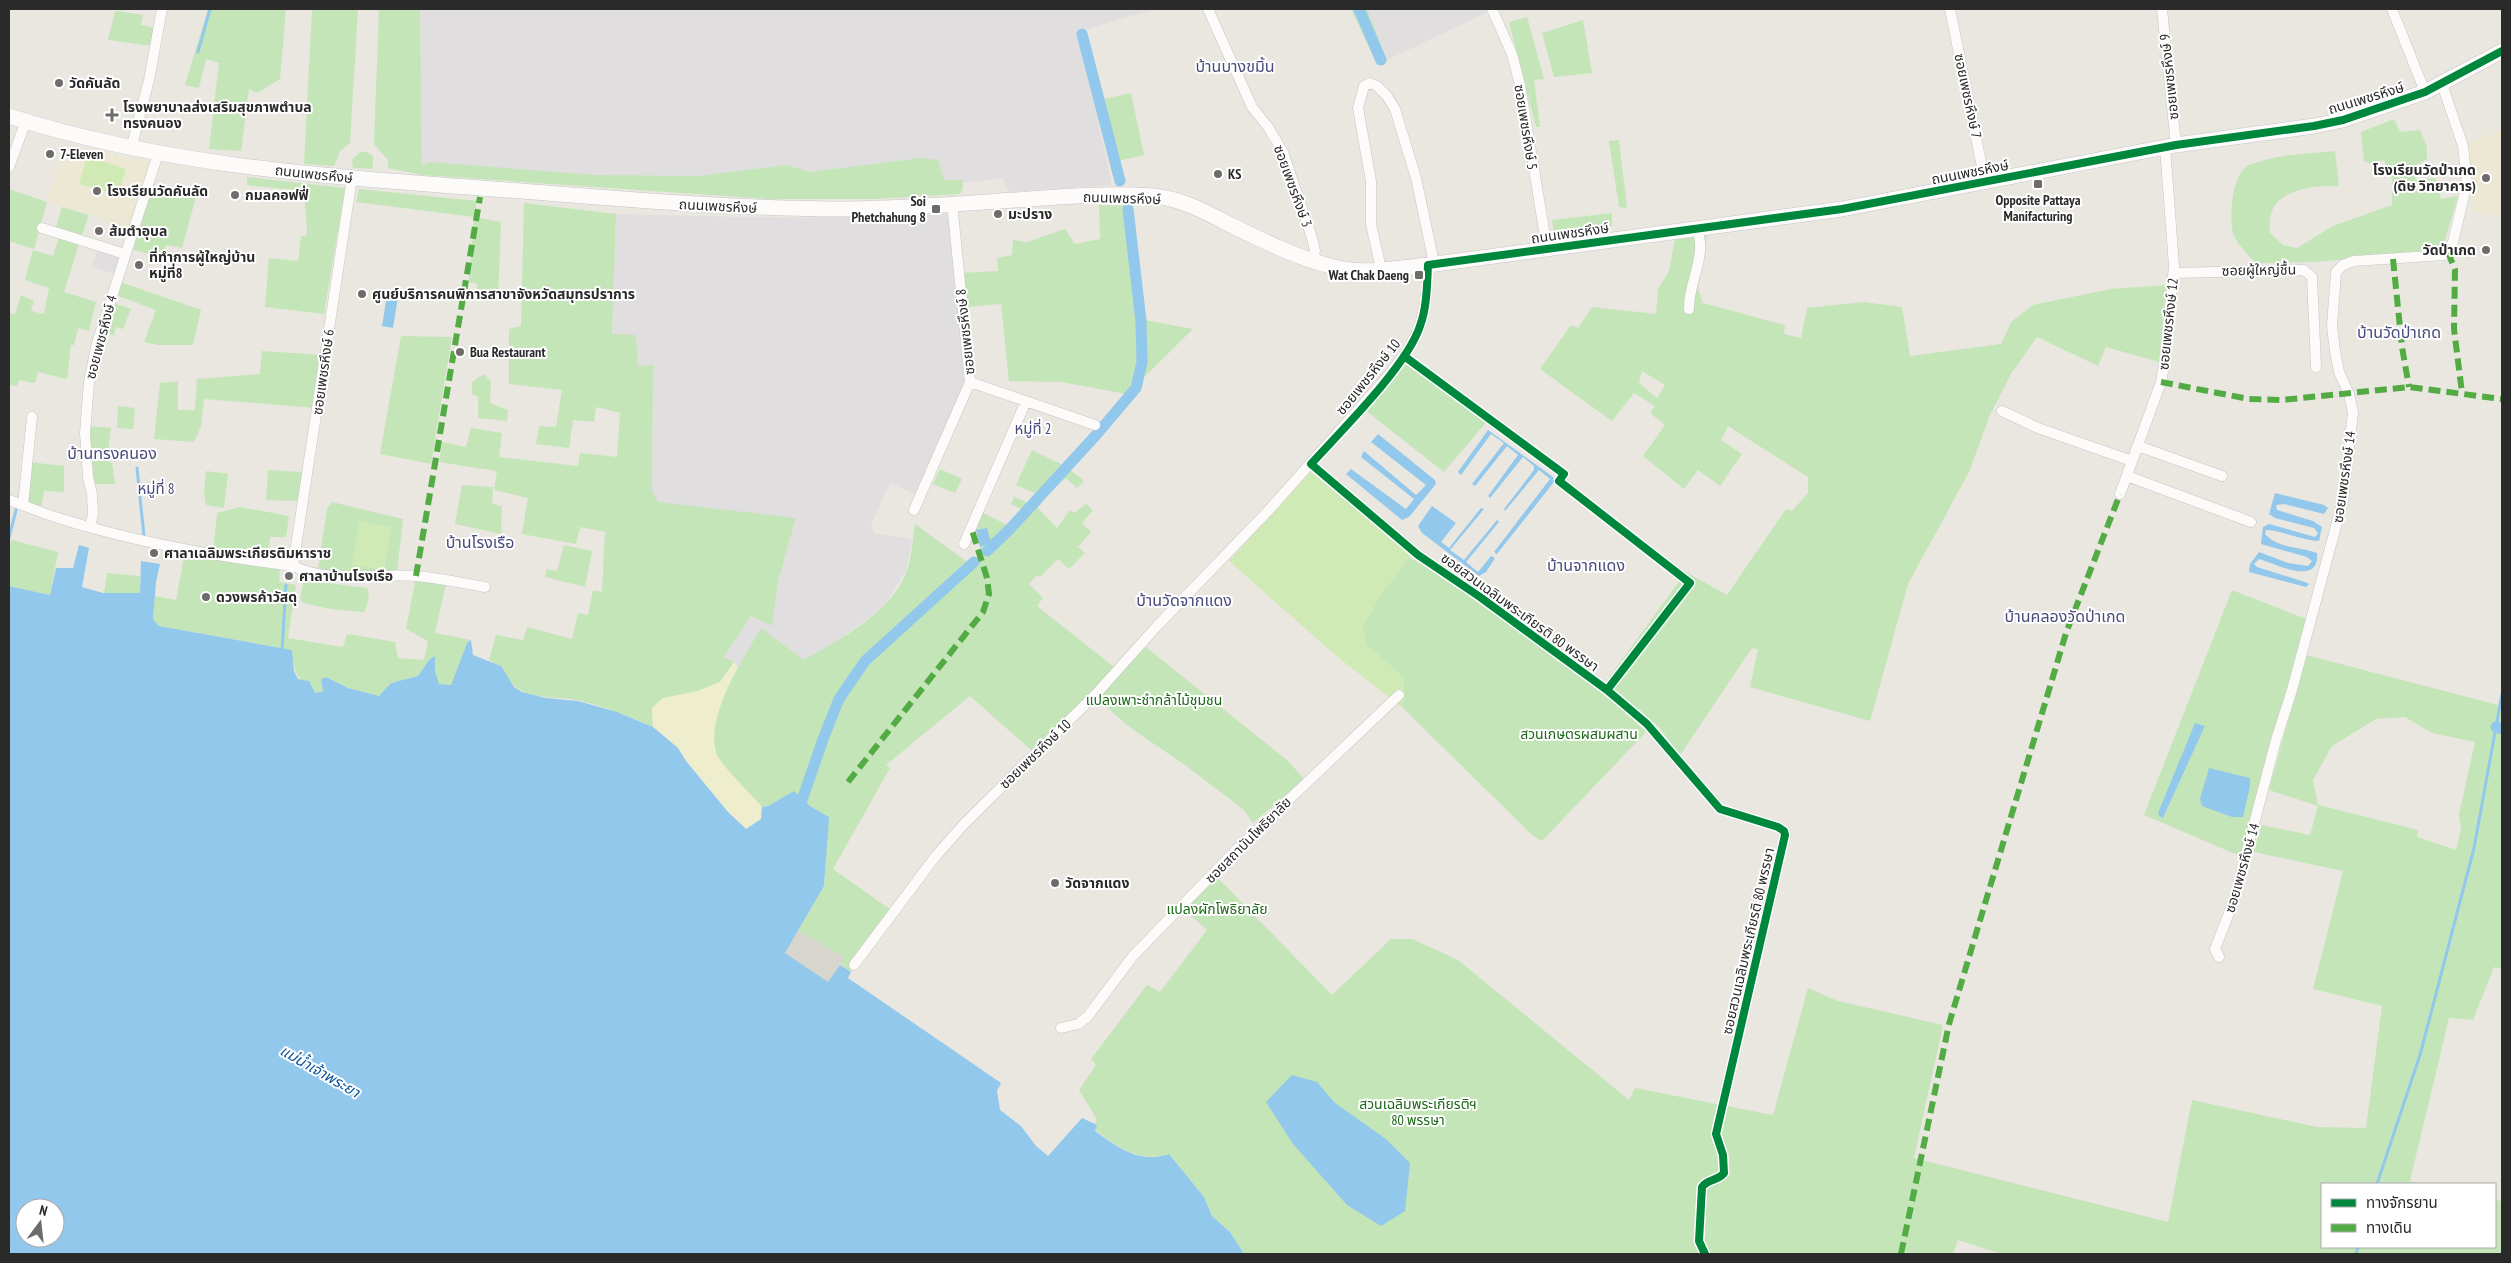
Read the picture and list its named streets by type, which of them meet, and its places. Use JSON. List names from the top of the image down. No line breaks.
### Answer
{"streets":{"main road":["ถนนเพชรหึงษ์"],"street":["ซอยเพชรหึงษ์ 9","ซอยเพชรหึงษ์ 7","ซอยเพชรหึงษ์ 5","ซอยเพชรหึงษ์ 3","ซอยผู้ใหญ่ชื้น","ซอยเพชรหึงษ์ 12","ซอยเพชรหึงษ์ 8","ซอยเพชรหึงษ์ 4","ซอยเพชรหึงษ์ 6","ซอยเพชรหึงษ์ 10","ซอยเพชรหึงษ์ 14","ซอยสวนเฉลิมพระเกียรติ 80 พรรษา","ซอยสถาบันโพธิยาลัย"]},"crossings":[["ซอยเพชรหึงษ์ 9","ถนนเพชรหึงษ์"],["ซอยเพชรหึงษ์ 9","ซอยเพชรหึงษ์ 12"],["ซอยเพชรหึงษ์ 7","ถนนเพชรหึงษ์"],["ถนนเพชรหึงษ์","ซอยเพชรหึงษ์ 5"],["ถนนเพชรหึงษ์","ซอยเพชรหึงษ์ 3"],["ถนนเพชรหึงษ์","ซอยเพชรหึงษ์ 12"],["ถนนเพชรหึงษ์","ซอยเพชรหึงษ์ 8"],["ถนนเพชรหึงษ์","ซอยเพชรหึงษ์ 4"],["ถนนเพชรหึงษ์","ซอยเพชรหึงษ์ 6"],["ถนนเพชรหึงษ์","ซอยเพชรหึงษ์ 10"],["ถนนเพชรหึงษ์","ซอยเพชรหึงษ์ 14"],["ซอยผู้ใหญ่ชื้น","ซอยเพชรหึงษ์ 12"],["ซอยเพชรหึงษ์ 10","ซอยสวนเฉลิมพระเกียรติ 80 พรรษา"]],"districts":["บ้านบางขมิ้น","บ้านวัดป่าเกด","หมู่ที่ 2","บ้านทรงคนอง","หมู่ที่ 8","บ้านโรงเรือ","บ้านจากแดง","บ้านวัดจากแดง","บ้านคลองวัดป่าเกด"],"water":["แม่น้ำเจ้าพระยา"],"parks":["แปลงเพาะชำกล้าไม้ชุมชน","สวนเกษตรผสมผสาน","แปลงผักโพธิยาลัย","สวนเฉลิมพระเกียรติฯ 80 พรรษา"],"places":{"other":["วัดคันลัด","7-Eleven","KS","โรงเรียนวัดป่าเกด (ดิษ วิทยาคาร)","โรงเรียนวัดคันลัด","กมลคอฟฟี่","มะปราง","ส้มตำอุบล","วัดป่าเกด","ที่ทำการผู้ใหญ่บ้าน หมู่ที่8","ศูนย์บริการคนพิการสาขาจังหวัดสมุทรปราการ","Bua Restaurant","ศาลาเฉลิมพระเกียรติมหาราช","ศาลาบ้านโรงเรือ","ดวงพรค้าวัสดุ","วัดจากแดง"],"health":["โรงพยาบาลส่งเสริมสุขภาพตำบล ทรงคนอง"],"transit":["Opposite Pattaya Manifacturing","Soi Phetchahung 8","Wat Chak Daeng"]},"legend":["ทางจักรยาน","ทางเดิน"],"north":"top"}
